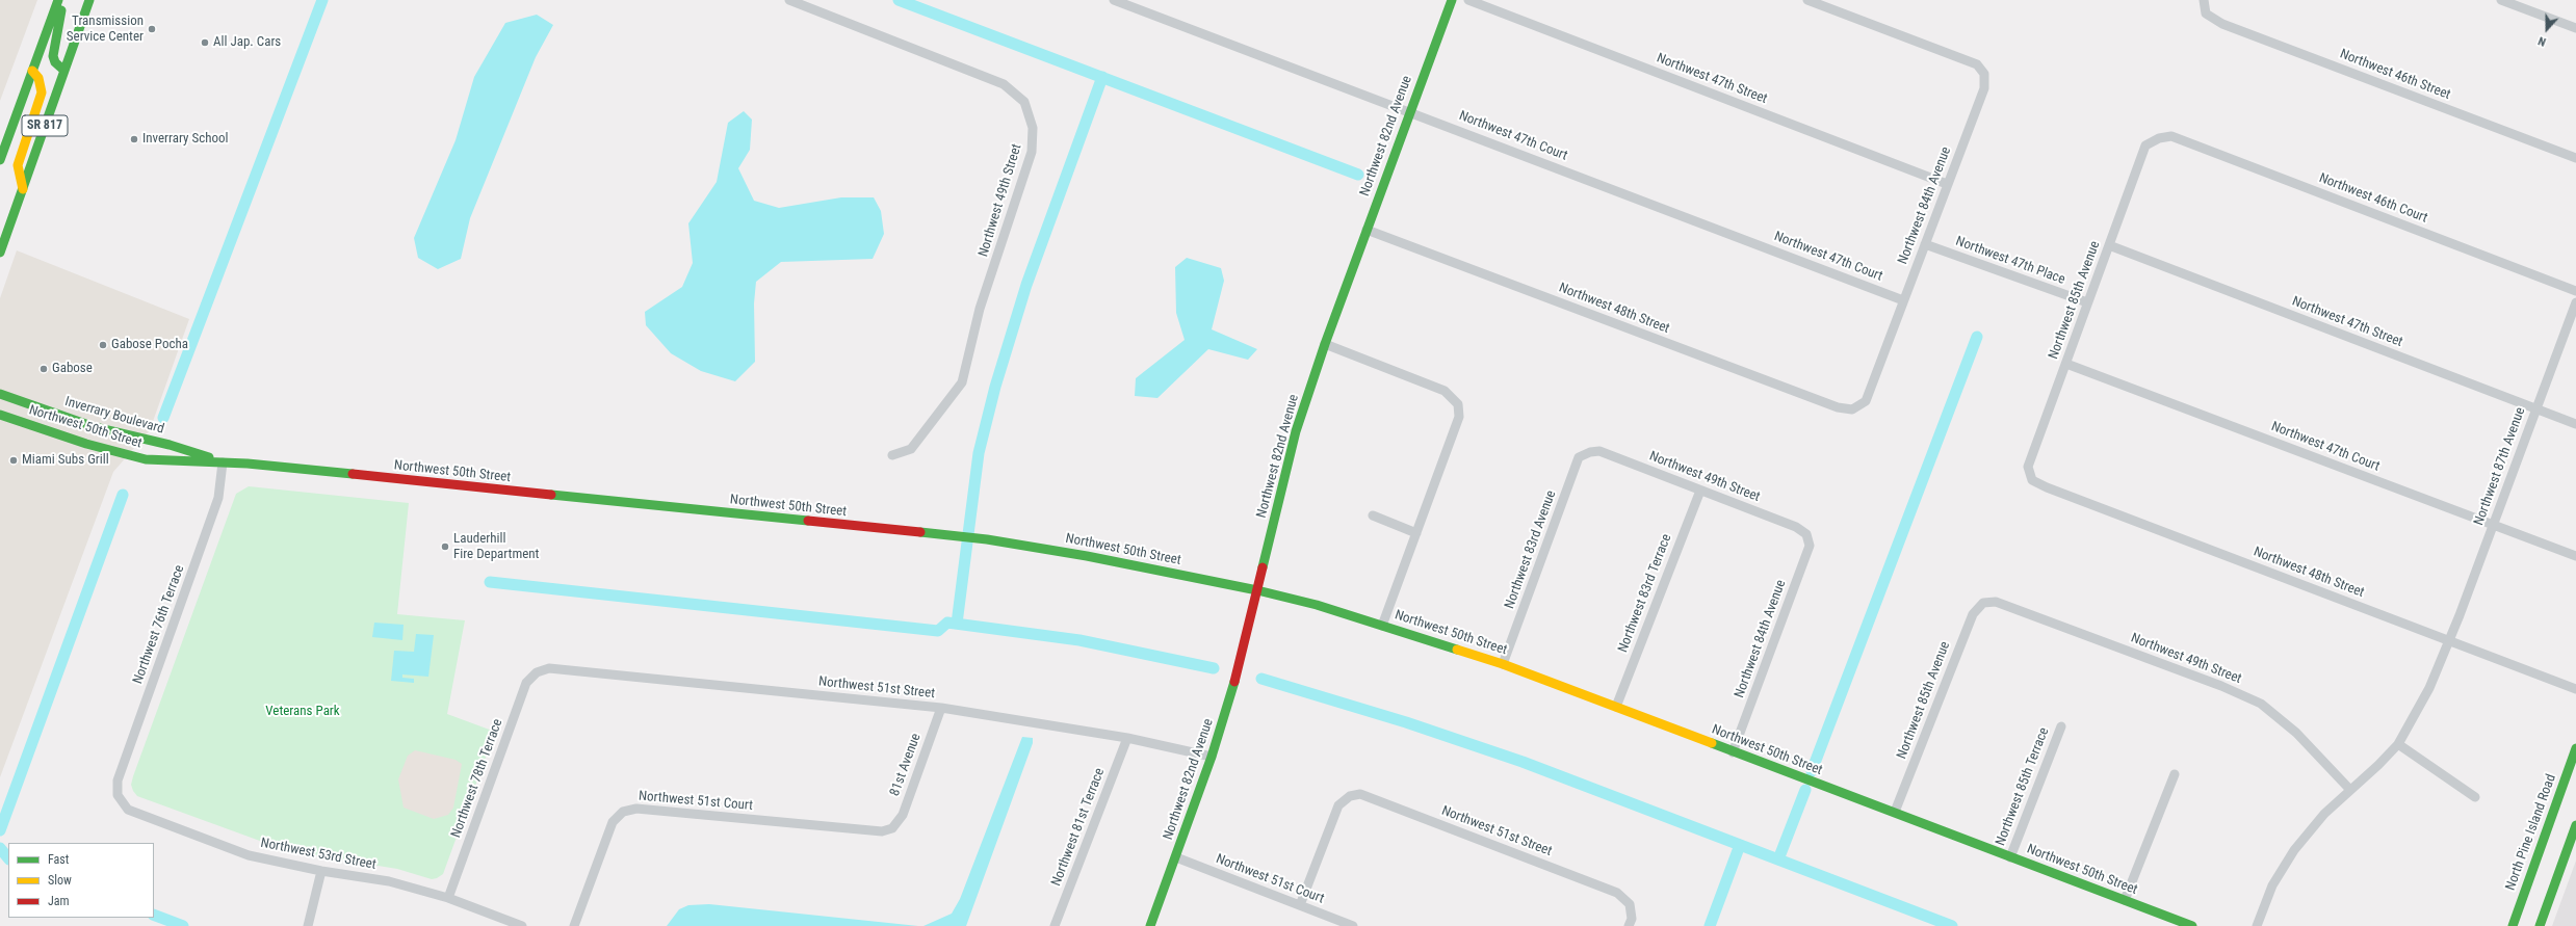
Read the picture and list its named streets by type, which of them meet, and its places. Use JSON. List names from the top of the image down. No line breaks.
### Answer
{"streets":{"street":["Northwest 46th Street","Northwest 47th Street","SR 817","Northwest 82nd Avenue","Northwest 47th Court","Northwest 46th Court","Northwest 49th Street","Northwest 84th Avenue","Northwest 47th Place","Northwest 85th Avenue","Northwest 48th Street","Inverrary Boulevard","Northwest 50th Street","Northwest 87th Avenue","Northwest 83rd Avenue","Northwest 83rd Terrace","Northwest 76th Terrace","Northwest 51st Street","81st Avenue","Northwest 78th Terrace","Northwest 85th Terrace","Northwest 51st Court","Northwest 81st Terrace","North Pine Island Road","Northwest 53rd Street"]},"crossings":[["Northwest 47th Street","Northwest 84th Avenue"],["Northwest 47th Street","Northwest 85th Avenue"],["Northwest 47th Street","Northwest 87th Avenue"],["Northwest 82nd Avenue","Northwest 47th Court"],["Northwest 82nd Avenue","Northwest 48th Street"],["Northwest 82nd Avenue","Northwest 50th Street"],["Northwest 82nd Avenue","Northwest 51st Street"],["Northwest 82nd Avenue","Northwest 51st Court"],["Northwest 47th Court","Northwest 84th Avenue"],["Northwest 47th Court","Northwest 85th Avenue"],["Northwest 47th Court","Northwest 87th Avenue"],["Northwest 46th Court","Northwest 85th Avenue"],["Northwest 49th Street","Northwest 84th Avenue"],["Northwest 49th Street","Northwest 85th Avenue"],["Northwest 49th Street","Northwest 87th Avenue"],["Northwest 49th Street","Northwest 83rd Avenue"],["Northwest 49th Street","Northwest 83rd Terrace"],["Northwest 84th Avenue","Northwest 47th Place"],["Northwest 84th Avenue","Northwest 48th Street"],["Northwest 84th Avenue","Northwest 50th Street"],["Northwest 47th Place","Northwest 85th Avenue"],["Northwest 85th Avenue","Northwest 48th Street"],["Northwest 85th Avenue","Northwest 50th Street"],["Northwest 48th Street","Northwest 87th Avenue"],["Inverrary Boulevard","Northwest 50th Street"],["Inverrary Boulevard","Northwest 76th Terrace"],["Northwest 50th Street","Northwest 83rd Avenue"],["Northwest 50th Street","Northwest 83rd Terrace"],["Northwest 50th Street","Northwest 76th Terrace"],["Northwest 50th Street","Northwest 85th Terrace"],["Northwest 76th Terrace","Northwest 53rd Street"],["Northwest 51st Street","81st Avenue"],["Northwest 51st Street","Northwest 78th Terrace"],["Northwest 51st Street","Northwest 51st Court"],["Northwest 51st Street","Northwest 81st Terrace"],["81st Avenue","Northwest 51st Court"],["Northwest 78th Terrace","Northwest 53rd Street"]],"parks":["Veterans Park"],"places":["Transmission Service Center","All Jap. Cars","Inverrary School","Gabose Pocha","Gabose","Miami Subs Grill","Lauderhill Fire Department"],"legend":["Fast","Slow","Jam"],"north":"bottom"}
